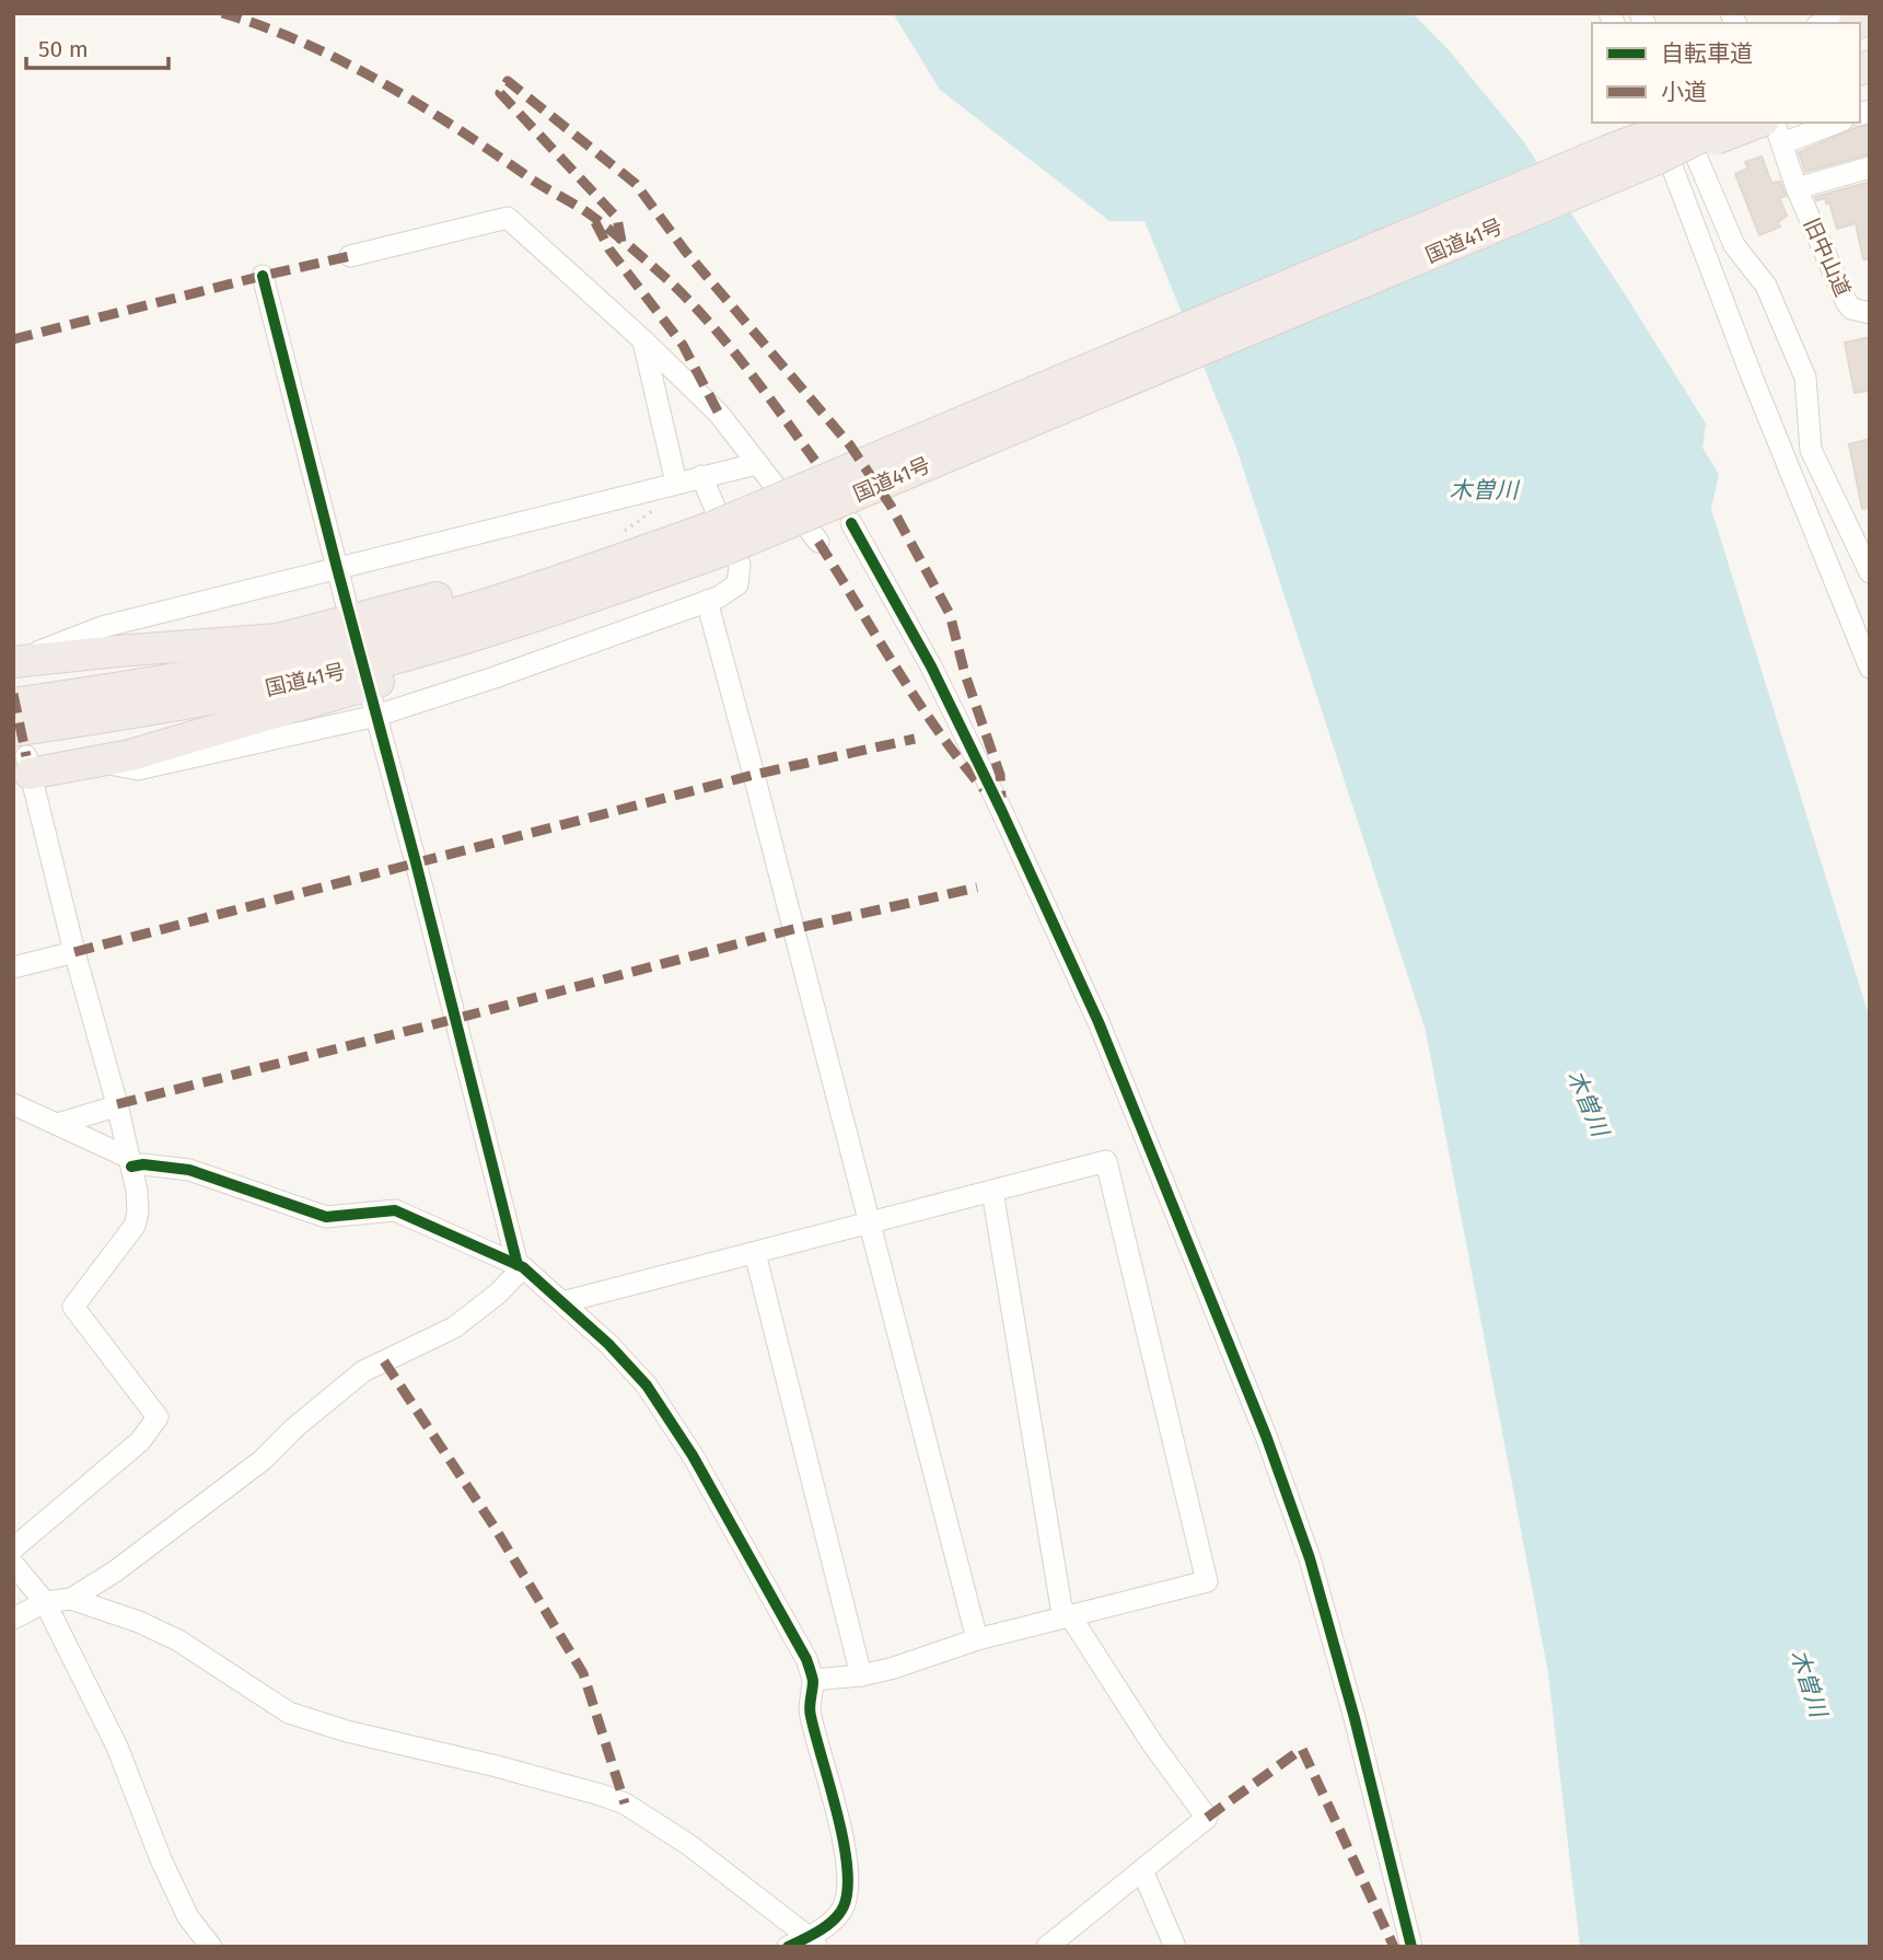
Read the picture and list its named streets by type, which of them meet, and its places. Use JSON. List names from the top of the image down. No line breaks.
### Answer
{"streets":{"highway":["国道41号"],"street":["旧中山道"]},"water":["木曽川"],"legend":["自転車道","小道"],"scale_bar":"50 m"}
